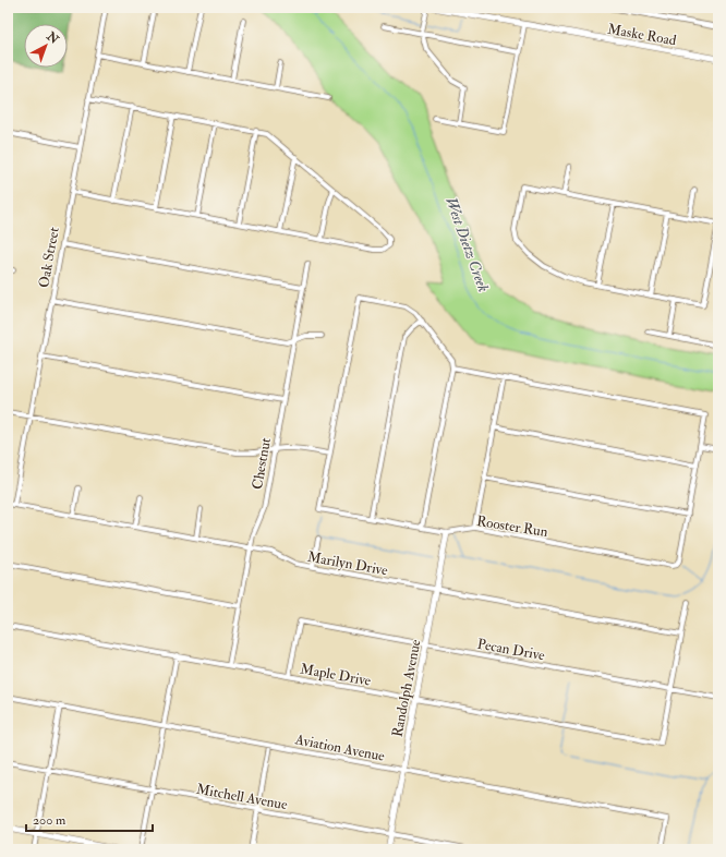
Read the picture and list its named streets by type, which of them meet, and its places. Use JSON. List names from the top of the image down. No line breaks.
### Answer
{"streets":{"street":["Maske Road","Oak Street","Chestnut","Rooster Run","Marilyn Drive","Pecan Drive","Maple Drive","Randolph Avenue","Aviation Avenue","Mitchell Avenue"]},"crossings":[["Oak Street","Marilyn Drive"],["Chestnut","Marilyn Drive"],["Chestnut","Maple Drive"],["Rooster Run","Randolph Avenue"],["Marilyn Drive","Randolph Avenue"],["Pecan Drive","Maple Drive"],["Pecan Drive","Randolph Avenue"],["Maple Drive","Randolph Avenue"],["Randolph Avenue","Aviation Avenue"],["Randolph Avenue","Mitchell Avenue"]],"water":["West Dietz Creek"],"scale_bar":"200 m","north":"top right"}
